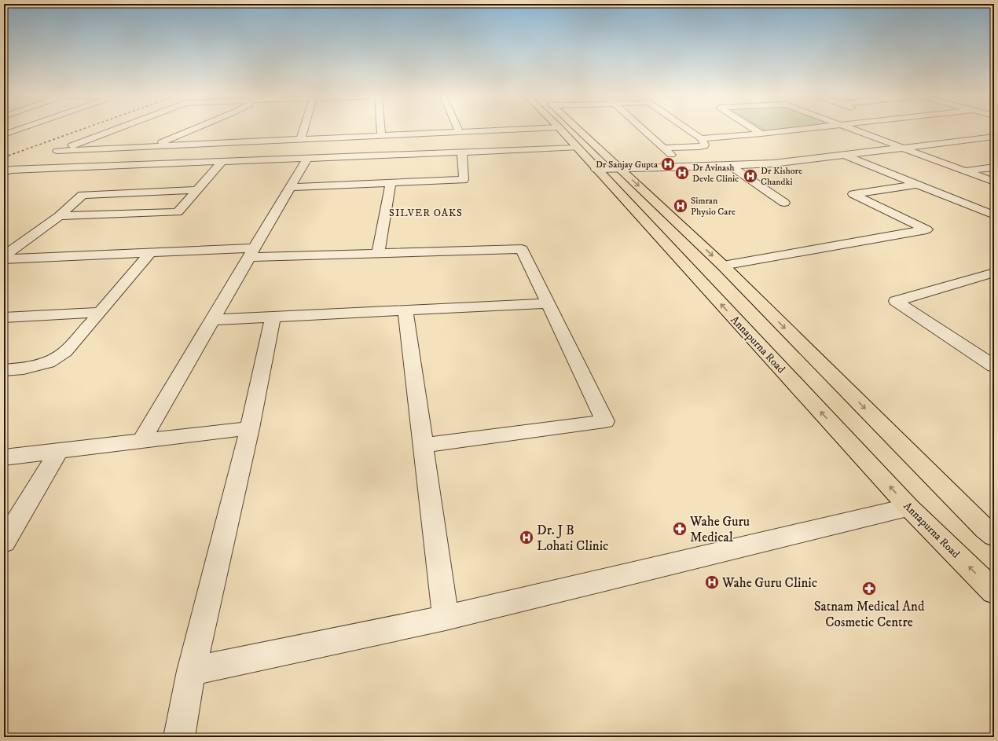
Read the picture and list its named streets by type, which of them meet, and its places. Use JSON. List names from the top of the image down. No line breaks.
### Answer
{"streets":{"main road":["Annapurna Road"]},"districts":["SILVER OAKS"],"places":{"hospital":["Dr Sanjay Gupta","Dr Avinash Devle Clinic","Dr Kishore Chandki","Simran Physio Care","Dr. J B Lohati Clinic","Wahe Guru Clinic"],"pharmacy":["Wahe Guru Medical","Satnam Medical And Cosmetic Centre"]}}
